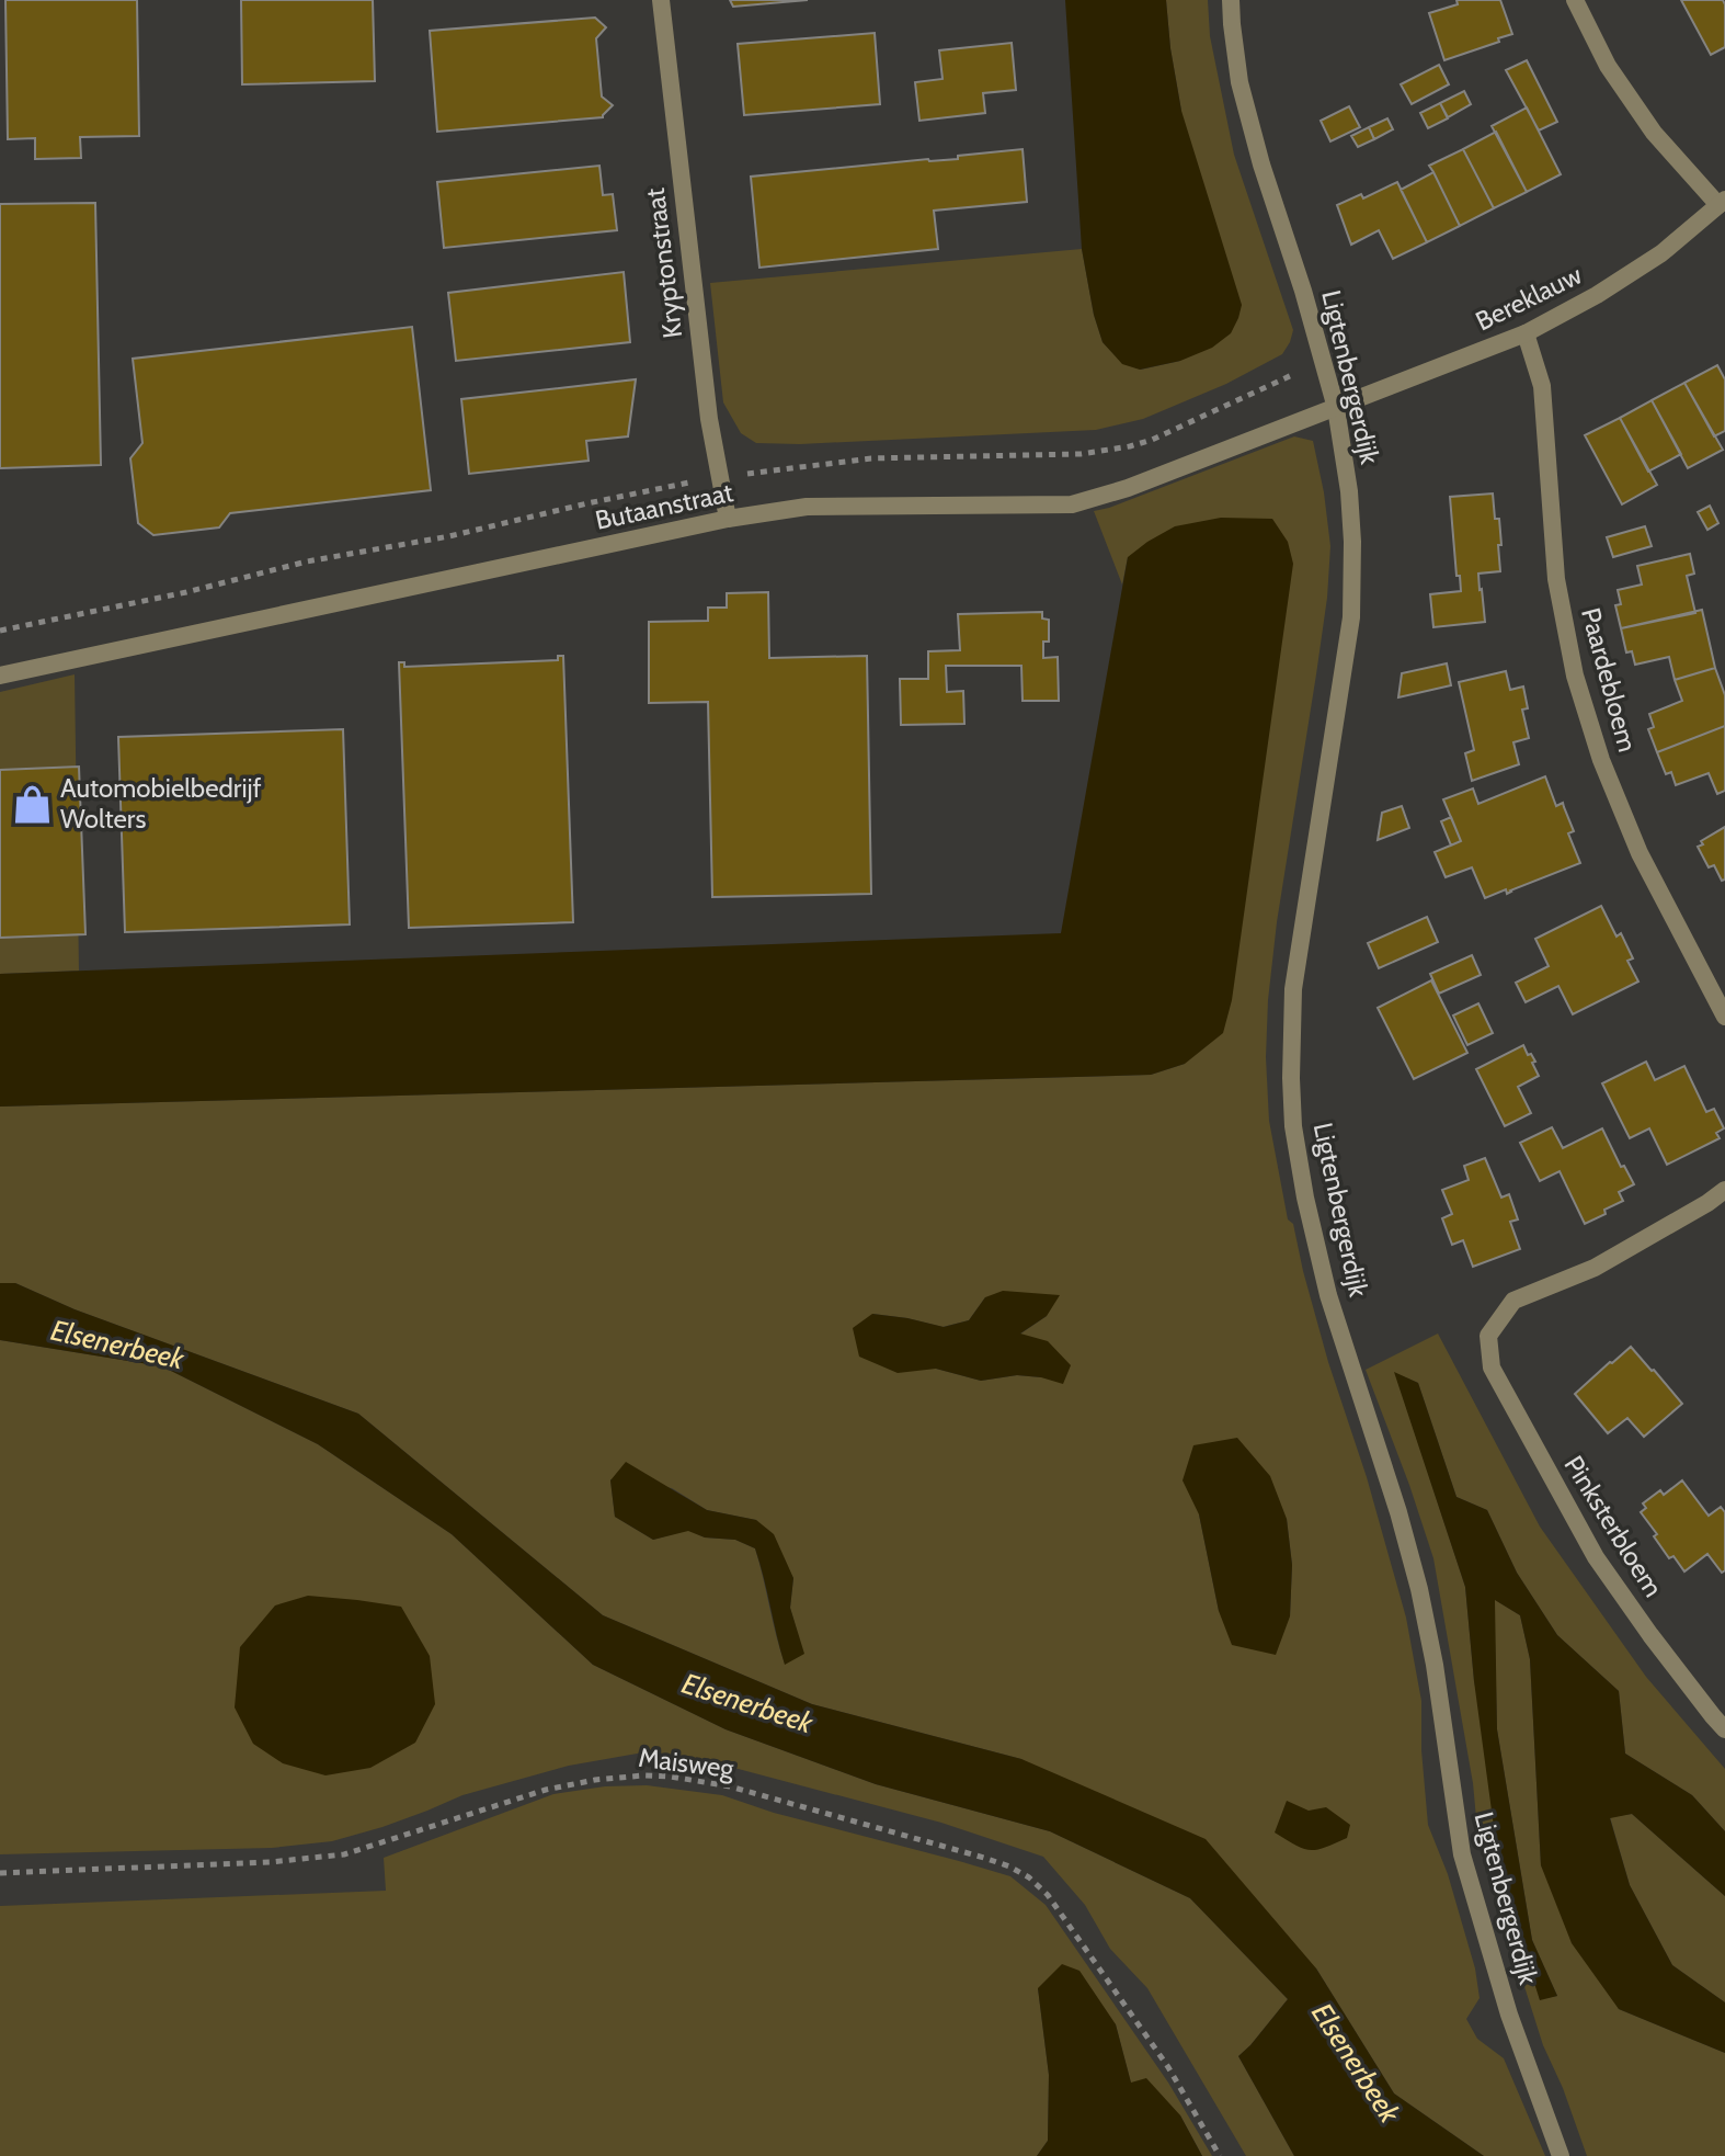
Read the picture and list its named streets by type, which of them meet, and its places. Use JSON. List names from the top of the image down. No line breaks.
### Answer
{"streets":{"street":["Kryptonstraat","Bereklauw","Ligtenbergerdijk","Butaanstraat","Paardebloem","Pinksterbloem"],"path":["Maisweg"]},"crossings":[["Kryptonstraat","Butaanstraat"],["Bereklauw","Ligtenbergerdijk"],["Bereklauw","Butaanstraat"],["Bereklauw","Paardebloem"],["Ligtenbergerdijk","Butaanstraat"]],"water":["Elsenerbeek"],"places":{"shop":["Automobielbedrijf Wolters"]}}
